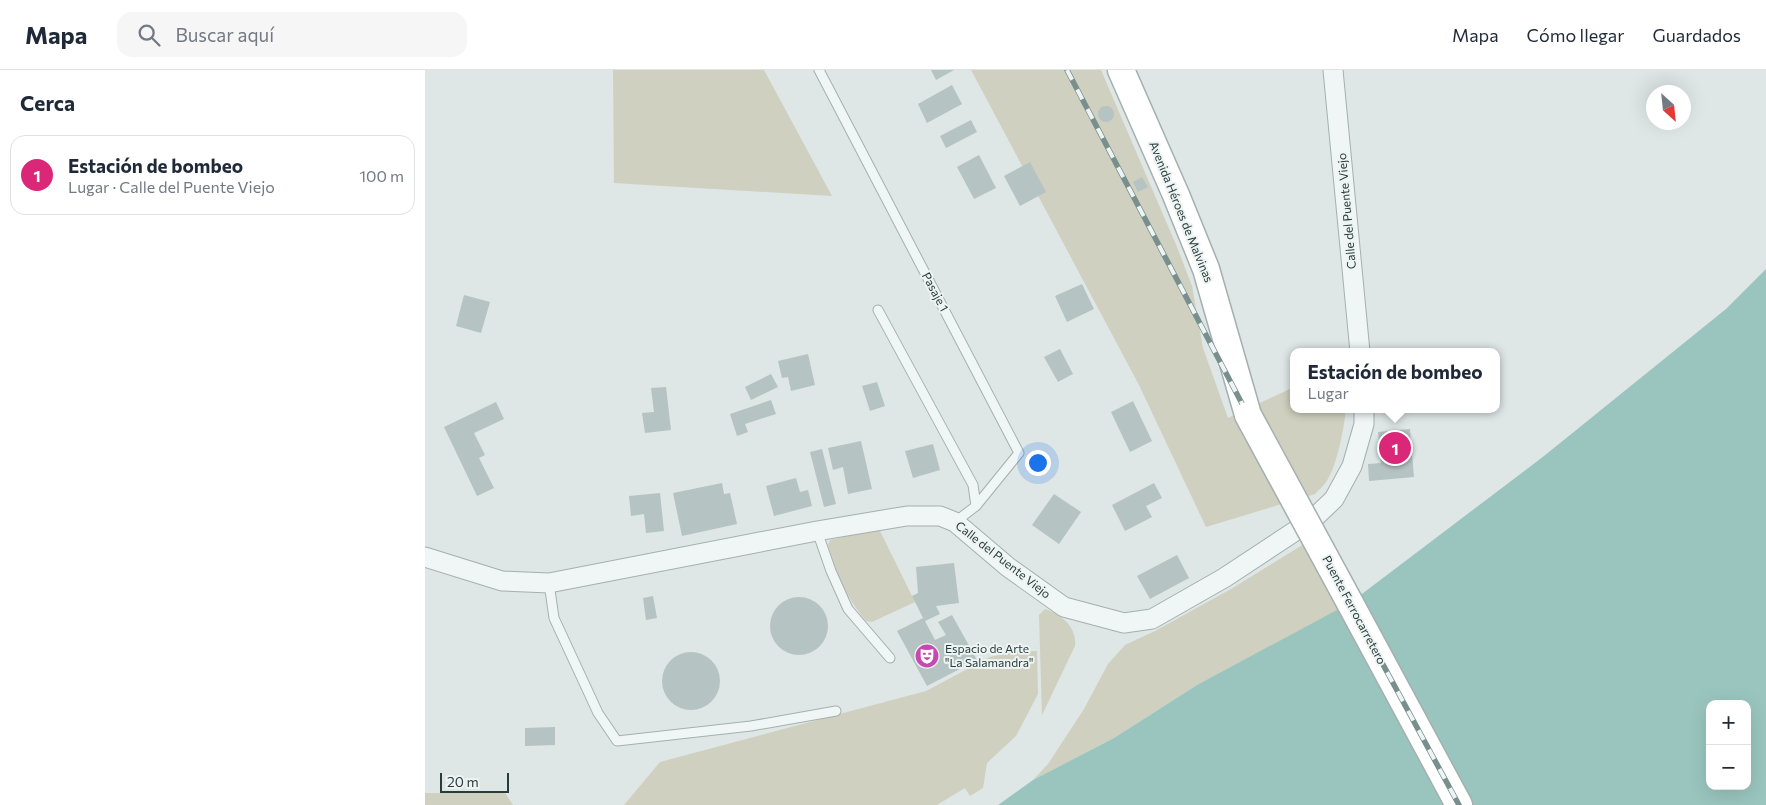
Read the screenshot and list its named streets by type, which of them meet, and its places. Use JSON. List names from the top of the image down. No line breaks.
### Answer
{"streets":{"main road":["Avenida Héroes de Malvinas","Puente Ferrocarretero"],"street":["Calle del Puente Viejo"],"lane":["Pasaje 1"]},"crossings":[["Avenida Héroes de Malvinas","Puente Ferrocarretero"]],"places":{"theatre":["Espacio de Arte \"La Salamandra\""]},"scale_bar":"20 m","north":"bottom right","page":{"header":"Mapa","search":"Buscar aquí","nav":["Mapa","Cómo llegar","Guardados"],"heading":"Cerca","list":[{"mark":"1","name":"Estación de bombeo","note":"Lugar · Calle del Puente Viejo","value":"100 m"}],"popup":["Estación de bombeo","Lugar"],"pins":"1","map_buttons":["+","−"],"scale":"20 m"}}
